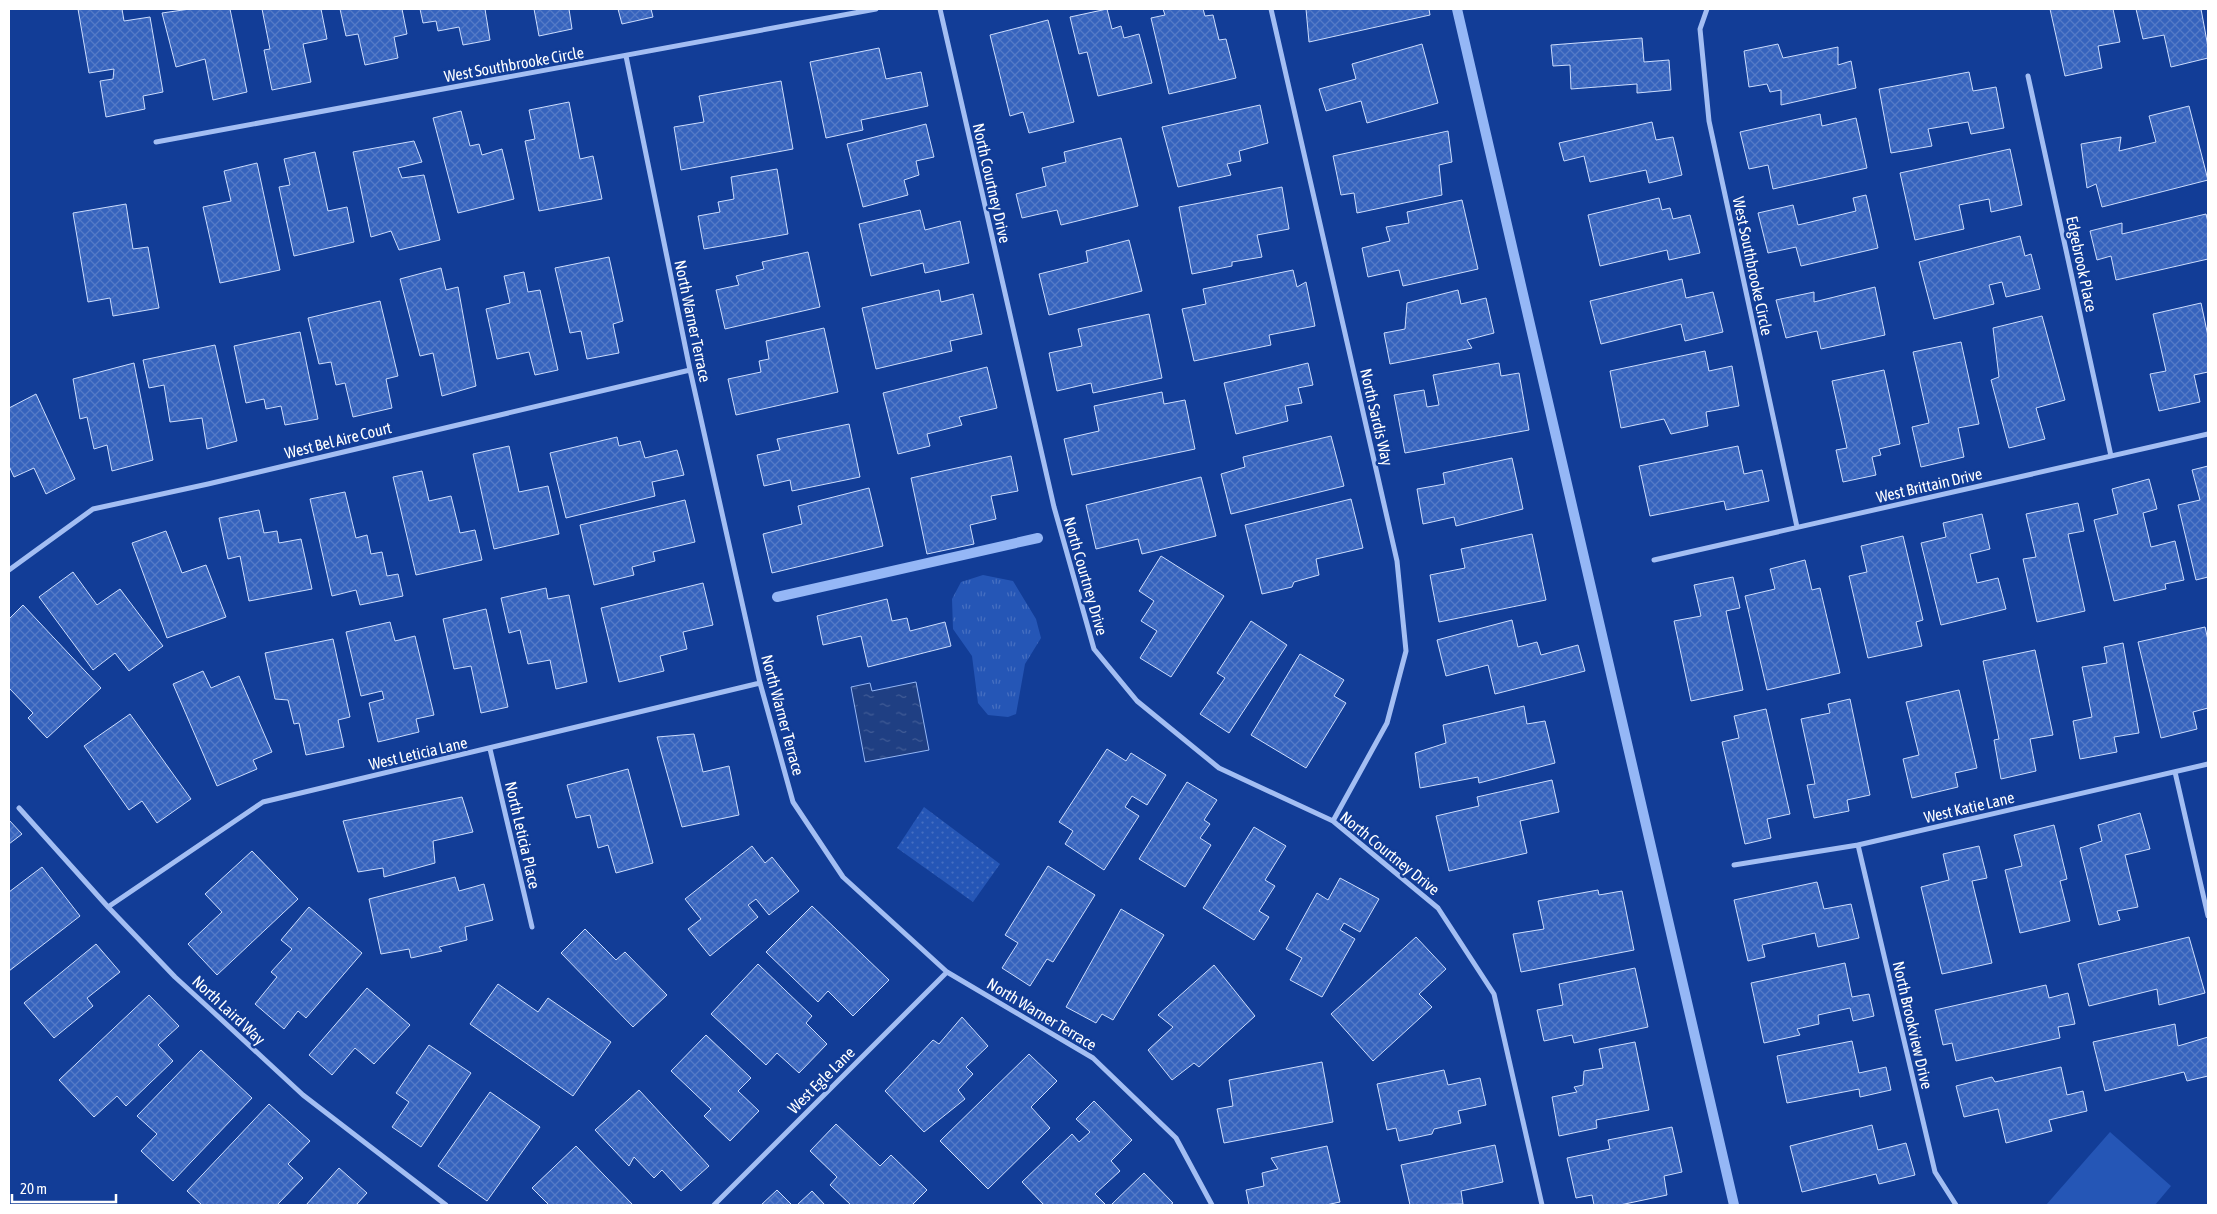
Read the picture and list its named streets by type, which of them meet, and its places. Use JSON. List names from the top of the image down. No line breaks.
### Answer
{"streets":{"street":["West Southbrooke Circle","North Courtney Drive","Edgebrook Place","North Warner Terrace","North Sardis Way","West Bel Aire Court","West Brittain Drive","West Leticia Lane","West Katie Lane","North Leticia Place","North Laird Way","North Brookview Drive","West Egle Lane"]},"crossings":[["West Southbrooke Circle","North Warner Terrace"],["West Southbrooke Circle","West Brittain Drive"],["North Courtney Drive","North Sardis Way"],["Edgebrook Place","West Brittain Drive"],["North Warner Terrace","West Bel Aire Court"],["North Warner Terrace","West Leticia Lane"],["North Warner Terrace","West Egle Lane"],["West Leticia Lane","North Leticia Place"],["West Leticia Lane","North Laird Way"],["West Katie Lane","North Brookview Drive"]],"scale_bar":"20 m"}
